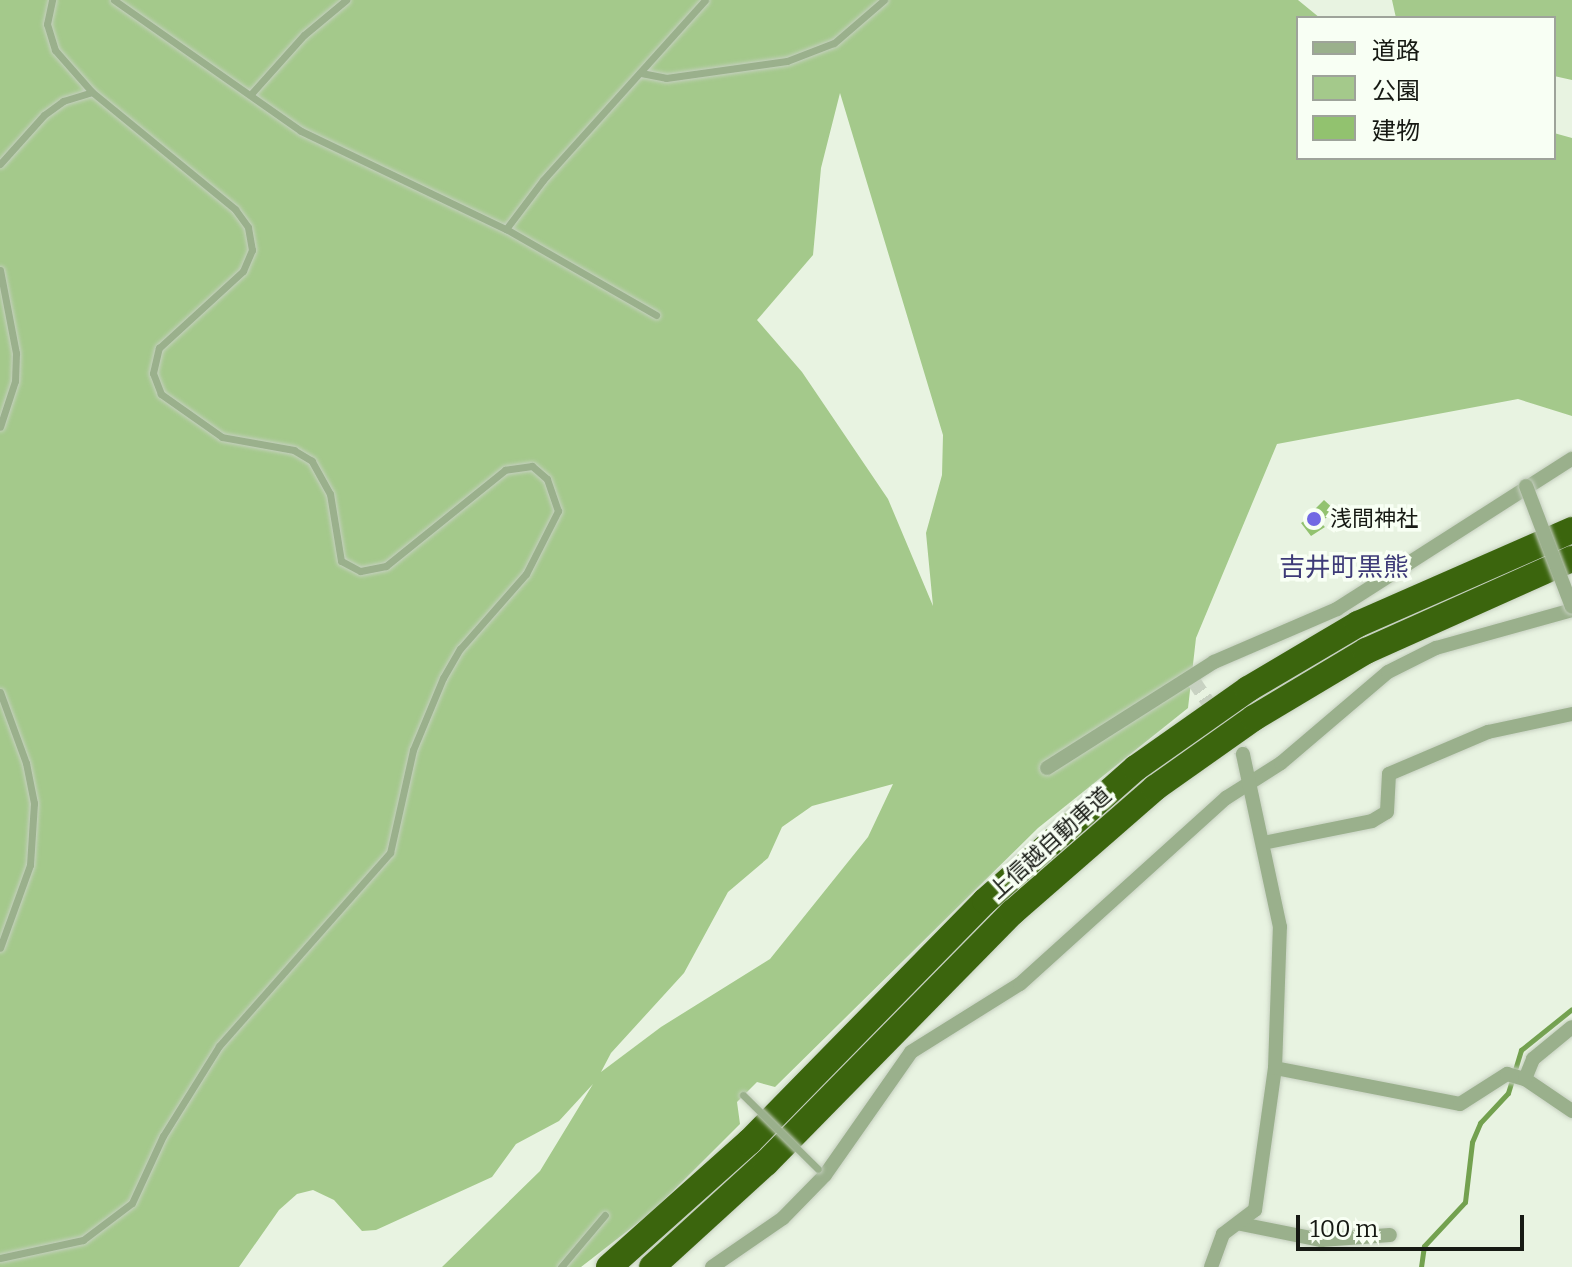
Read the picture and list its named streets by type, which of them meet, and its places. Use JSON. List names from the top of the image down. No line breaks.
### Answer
{"streets":{"highway":["上信越自動車道"]},"districts":["吉井町黒熊"],"places":["浅間神社"],"legend":["道路","公園","建物"],"scale_bar":"100 m"}
